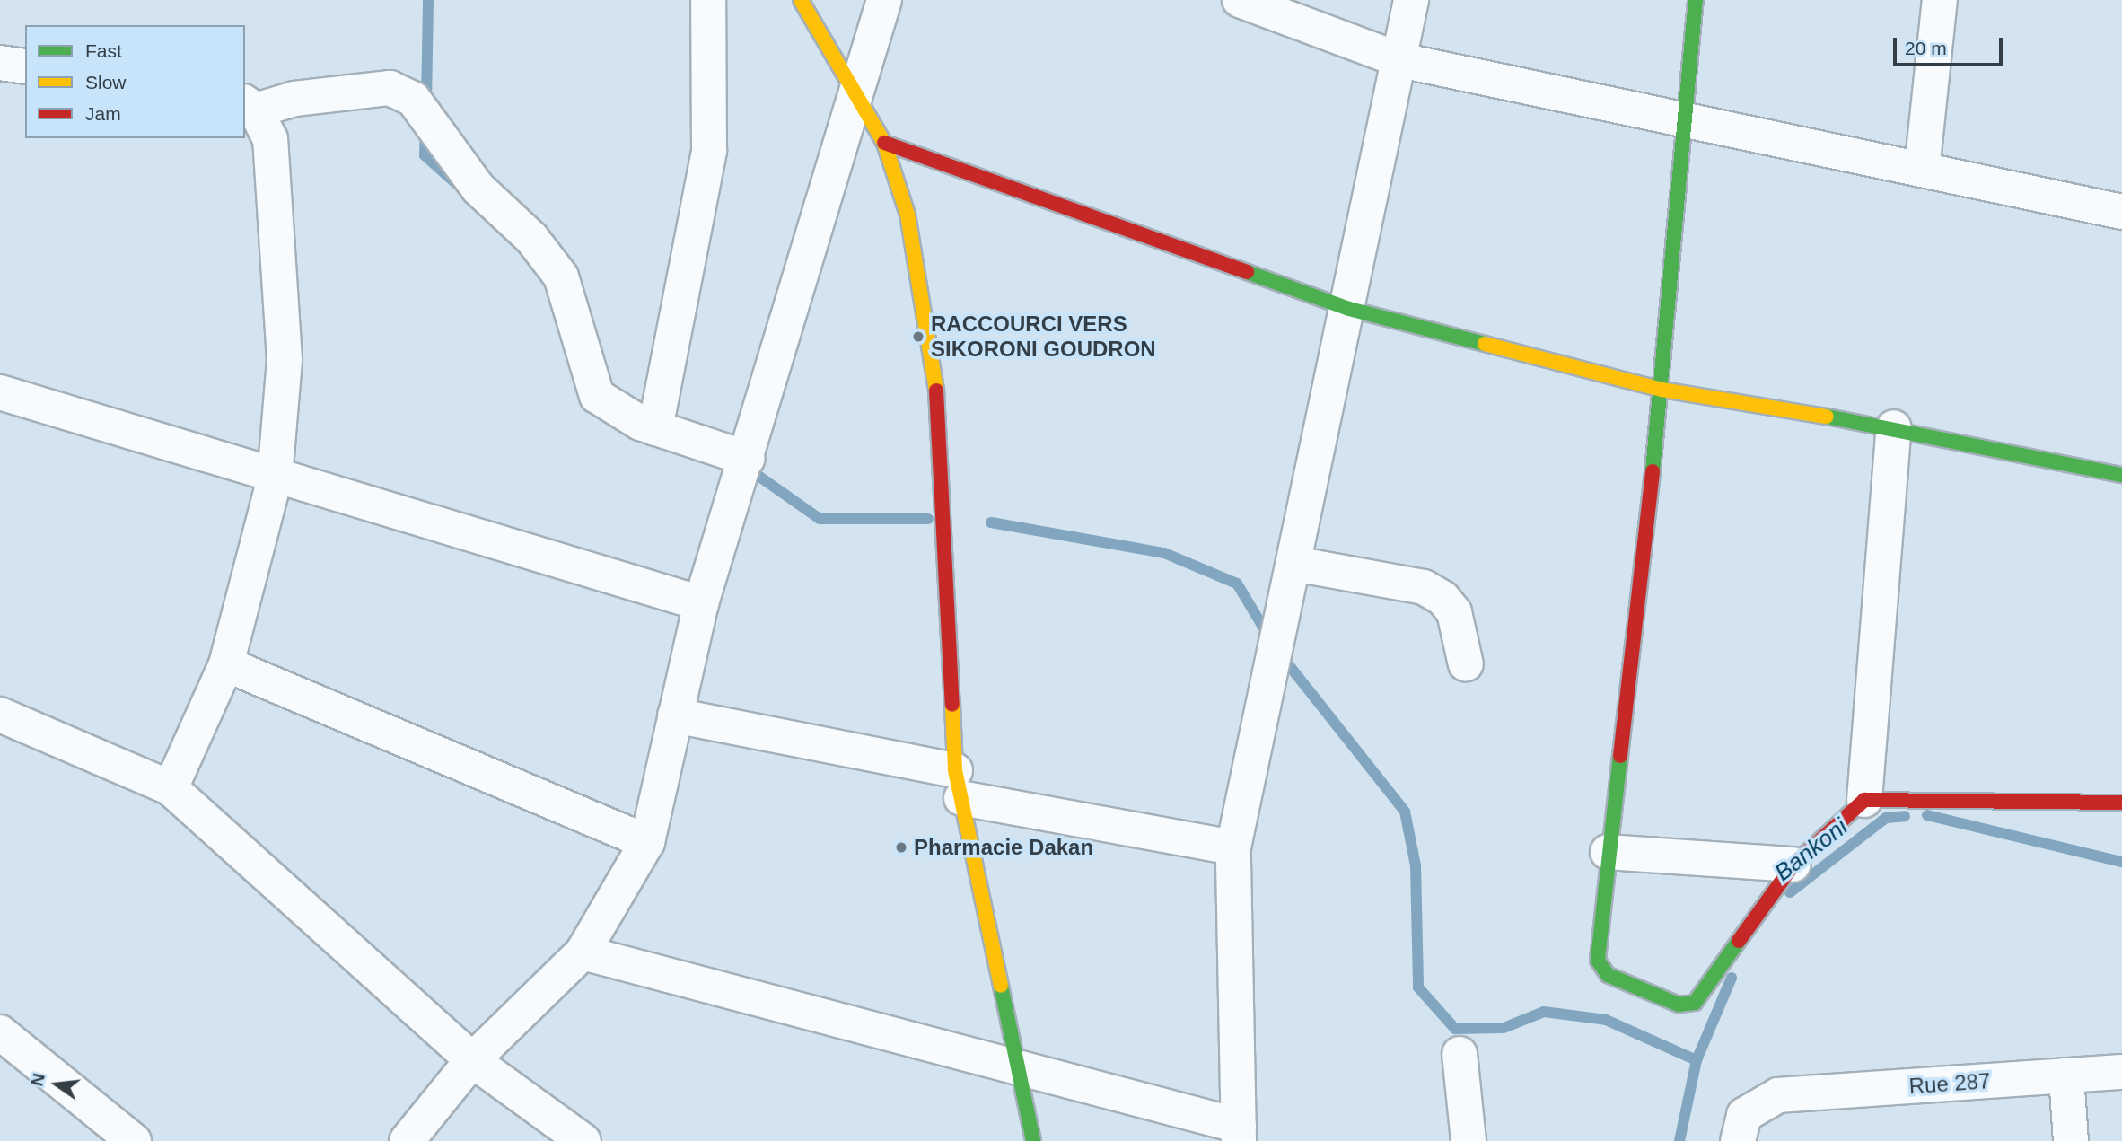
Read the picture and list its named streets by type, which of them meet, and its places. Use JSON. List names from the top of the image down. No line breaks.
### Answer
{"streets":{"street":["Rue 287"]},"water":["Bankoni"],"places":["RACCOURCI VERS SIKORONI GOUDRON","Pharmacie Dakan"],"legend":["Fast","Slow","Jam"],"scale_bar":"20 m","north":"left"}
